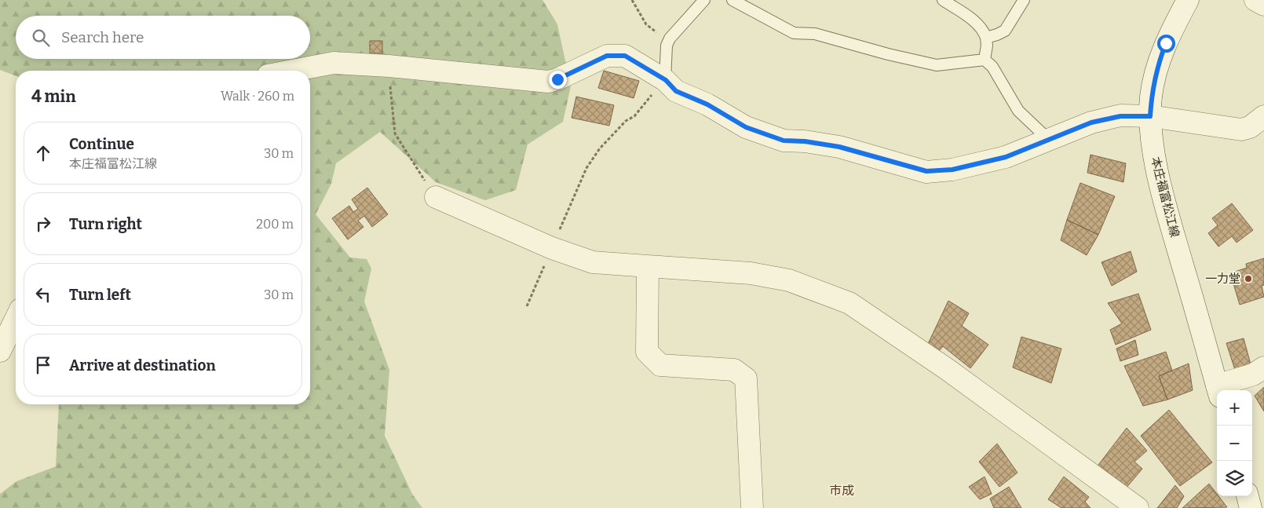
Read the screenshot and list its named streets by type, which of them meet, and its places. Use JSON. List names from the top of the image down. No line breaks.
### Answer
{"streets":{"street":["本庄福富松江線"]},"districts":["市成"],"places":["一力堂"],"page":{"search":"Search here","heading":["4 min","Walk · 260 m"],"list":[["Continue","本庄福富松江線","30 m"],["Turn right","200 m"],["Turn left","30 m"],"Arrive at destination"],"map_buttons":["+","−"]}}
